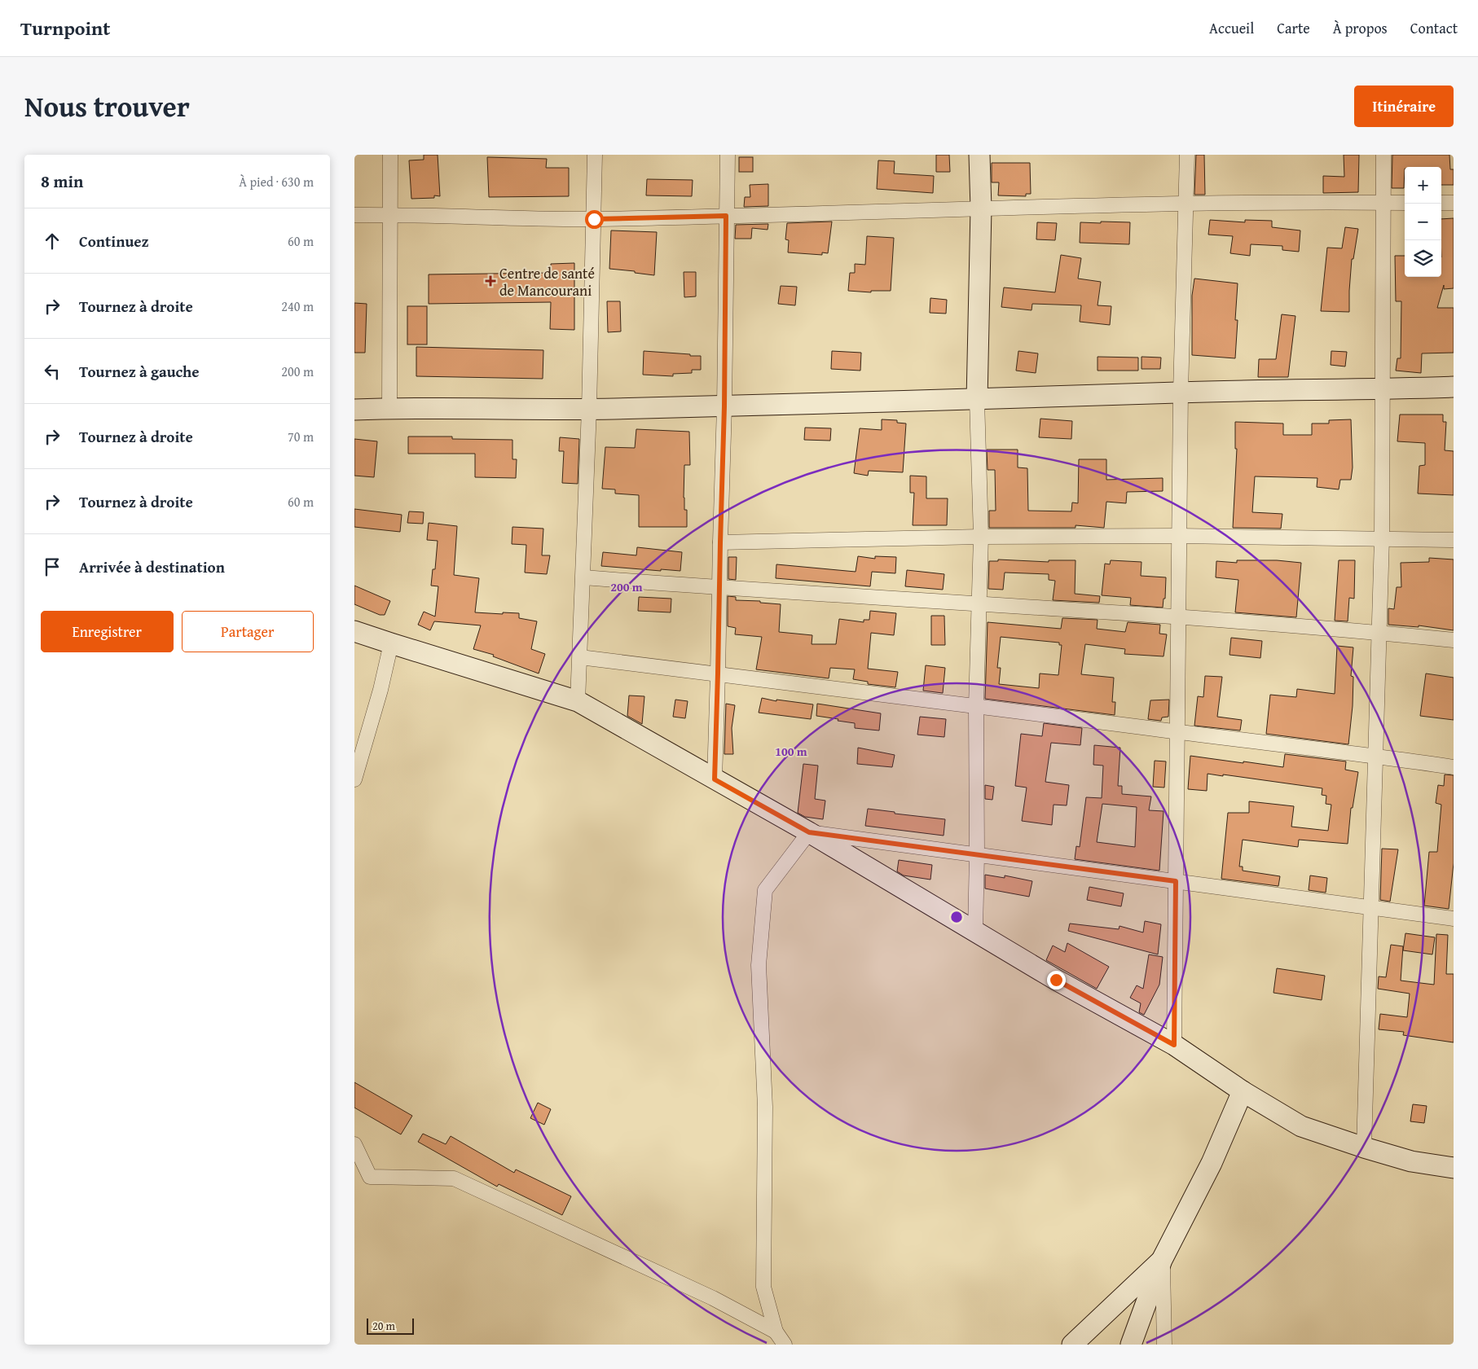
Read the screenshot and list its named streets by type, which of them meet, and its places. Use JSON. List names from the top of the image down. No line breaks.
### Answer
{"places":{"health":["Centre de santé de Mancourani"]},"scale_bar":"20 m","page":{"header":"Turnpoint","nav":["Accueil","Carte","À propos","Contact"],"title":"Nous trouver","buttons":["Itinéraire",["Enregistrer","Partager"]],"heading":["8 min","À pied · 630 m"],"map_buttons":["+","−"],"list":[["Continuez","60 m"],["Tournez à droite","240 m"],["Tournez à gauche","200 m"],["Tournez à droite","70 m"],["Tournez à droite","60 m"],"Arrivée à destination"],"scale":"20 m"},"rings":["200 m","100 m"]}
